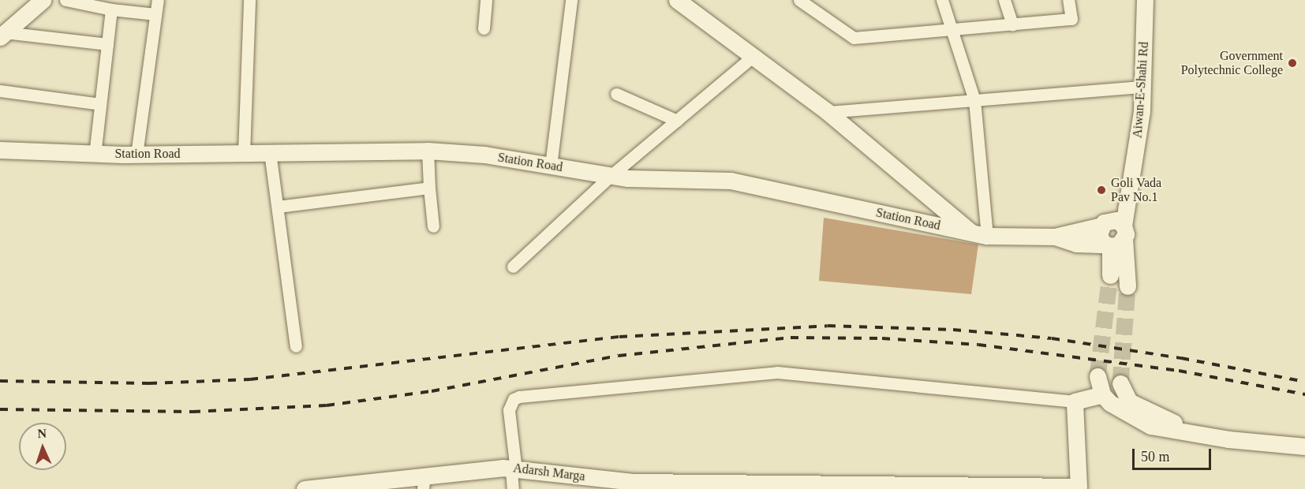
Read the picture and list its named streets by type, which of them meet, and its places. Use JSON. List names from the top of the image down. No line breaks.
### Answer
{"streets":{"main road":["Aiwan-E-Shahi Rd","Station Road","Adarsh Marga"]},"crossings":[["Aiwan-E-Shahi Rd","Station Road"]],"places":["Government Polytechnic College","Goli Vada Pav No.1"],"scale_bar":"50 m","north":"top"}
